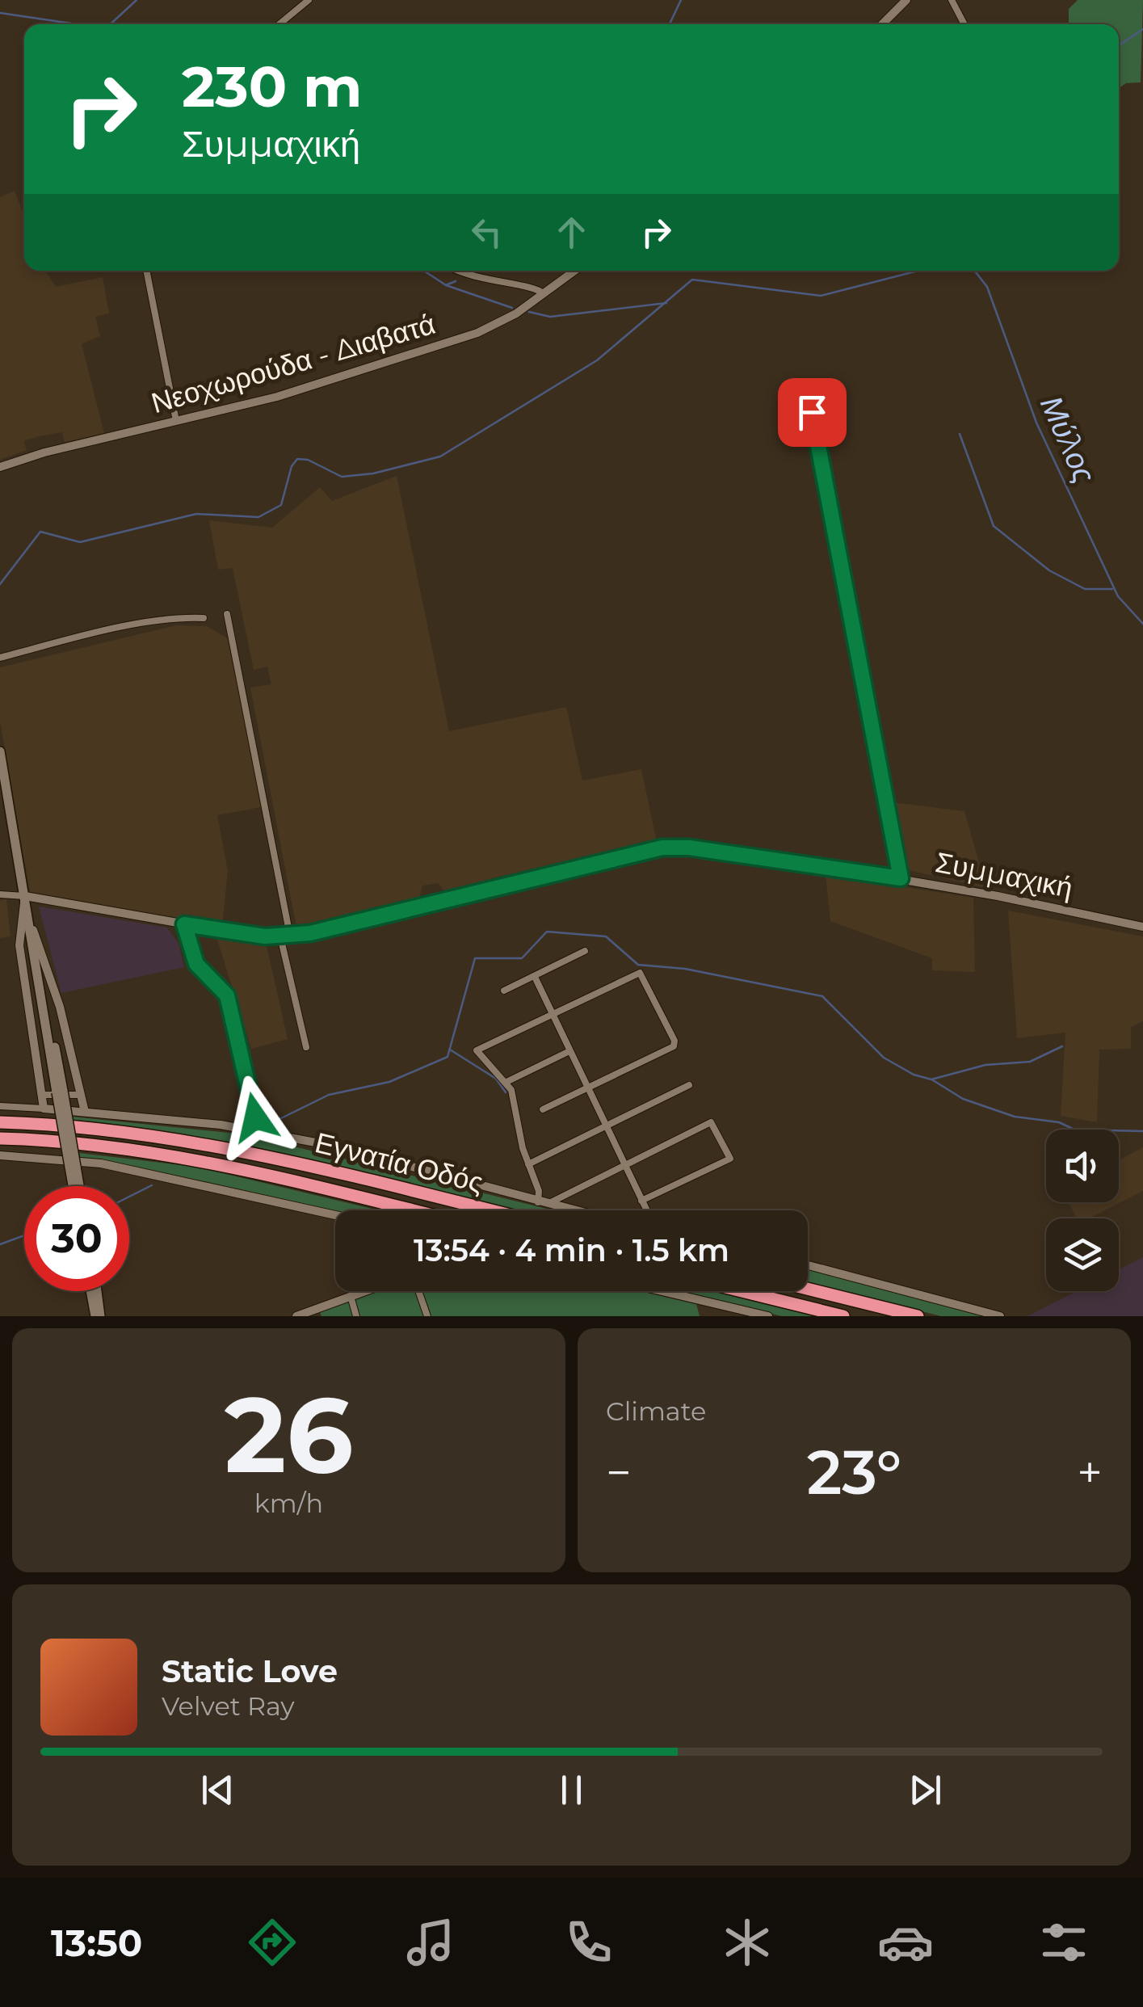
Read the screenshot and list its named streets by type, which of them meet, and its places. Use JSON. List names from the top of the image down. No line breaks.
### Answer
{"streets":{"highway":["Εγνατία Οδός"],"street":["Νεοχωρούδα - Διαβατά","Συμμαχική"]},"water":["Μύλος"],"page":{"turn":["230 m","Συμμαχική"],"limit":"30","trip":"13:54 · 4 min · 1.5 km","tile":[["26","km/h"],"Climate"],"heat":["−","23°","+"],"song":["Static Love","Velvet Ray"],"tabs":"13:50"}}
